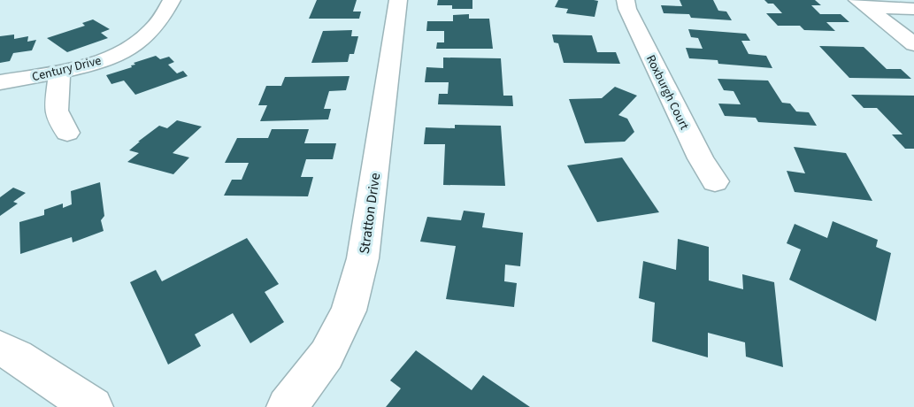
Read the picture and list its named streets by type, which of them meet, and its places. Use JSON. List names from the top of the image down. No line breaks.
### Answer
{"streets":{"street":["Century Drive","Roxburgh Court","Stratton Drive"]}}
